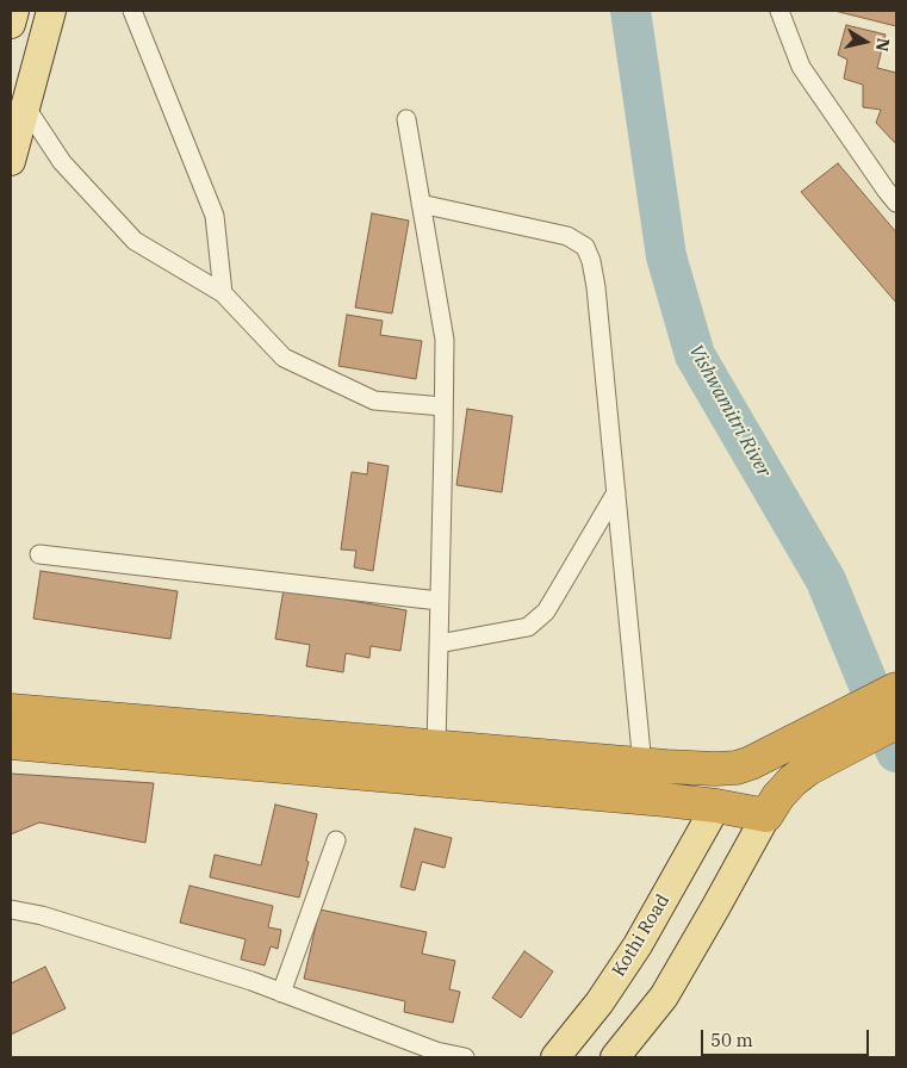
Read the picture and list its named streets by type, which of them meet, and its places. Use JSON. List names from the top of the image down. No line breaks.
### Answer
{"streets":{"main road":["Kothi Road"]},"water":["Vishwamitri River"],"scale_bar":"50 m","north":"right"}
